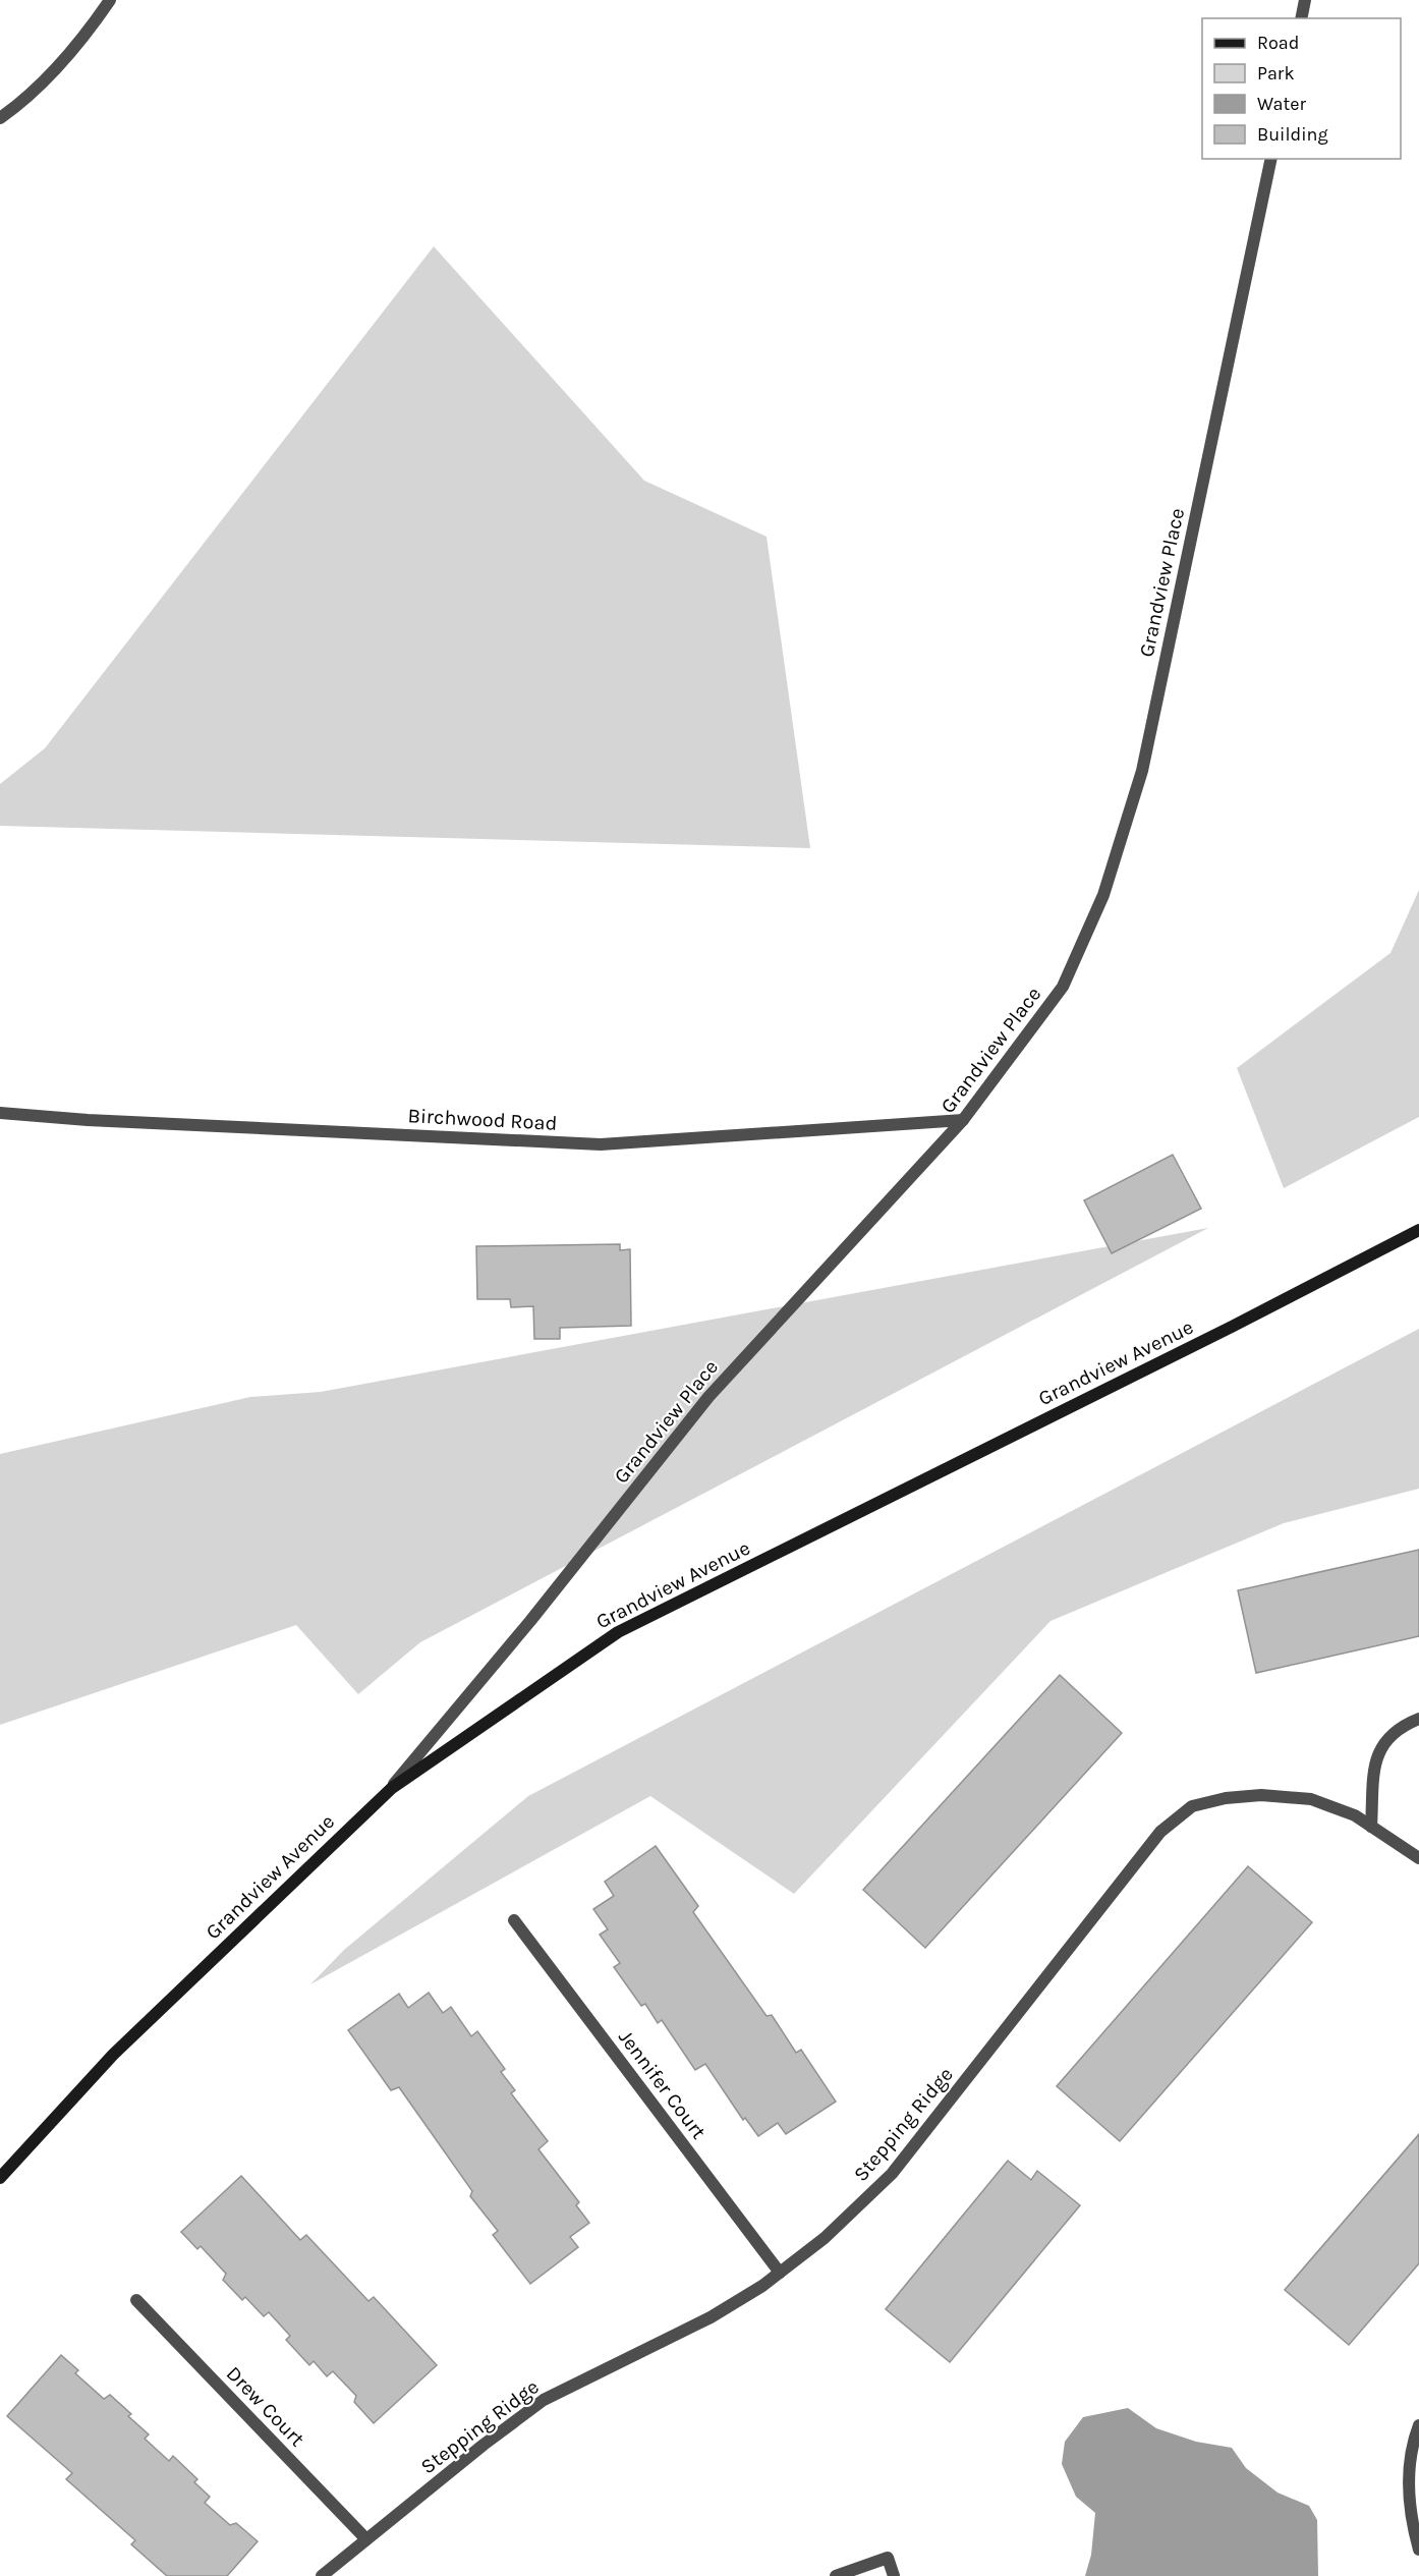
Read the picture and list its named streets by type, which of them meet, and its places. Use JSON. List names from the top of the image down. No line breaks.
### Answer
{"streets":{"main road":["Grandview Avenue"],"street":["Grandview Place","Birchwood Road","Jennifer Court","Stepping Ridge","Drew Court"]},"crossings":[["Grandview Place","Birchwood Road"],["Grandview Place","Grandview Avenue"],["Jennifer Court","Stepping Ridge"],["Stepping Ridge","Drew Court"]],"legend":["Road","Park","Water","Building"]}
